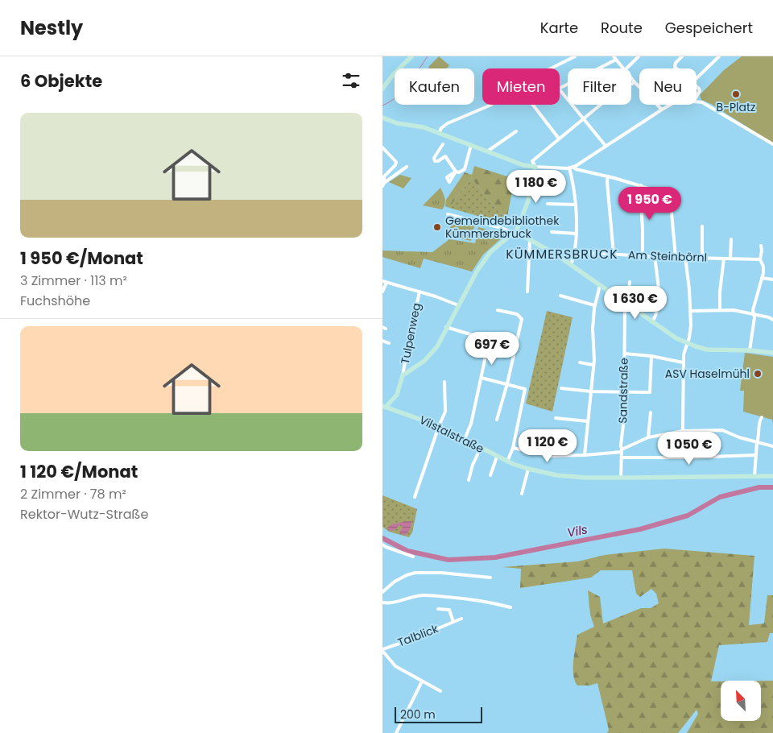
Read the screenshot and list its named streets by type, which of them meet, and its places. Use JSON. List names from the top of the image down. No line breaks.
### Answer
{"streets":{"street":["Am Steinbörnl","Tulpenweg","Sandstraße","Vilstalstraße","Talblick"]},"crossings":[["Sandstraße","Vilstalstraße"]],"districts":["KÜMMERSBRUCK"],"water":["Vils"],"places":["B-Platz","Gemeindebibliothek Kümmersbruck","ASV Haselmühl"],"scale_bar":"200 m","north":"top left","page":{"header":"Nestly","nav":["Karte","Route","Gespeichert"],"heading":"6 Objekte","chip":["Kaufen","Mieten","Filter","Neu"],"list":[{"name":"1 950 €/Monat","note":"3 Zimmer · 113 m² · Fuchshöhe"},{"name":"1 120 €/Monat","note":"2 Zimmer · 78 m² · Rektor-Wutz-Straße"}],"price":["1 180 €","1 950 €","1 630 €","697 €","1 120 €","1 050 €"],"scale":"200 m"}}
